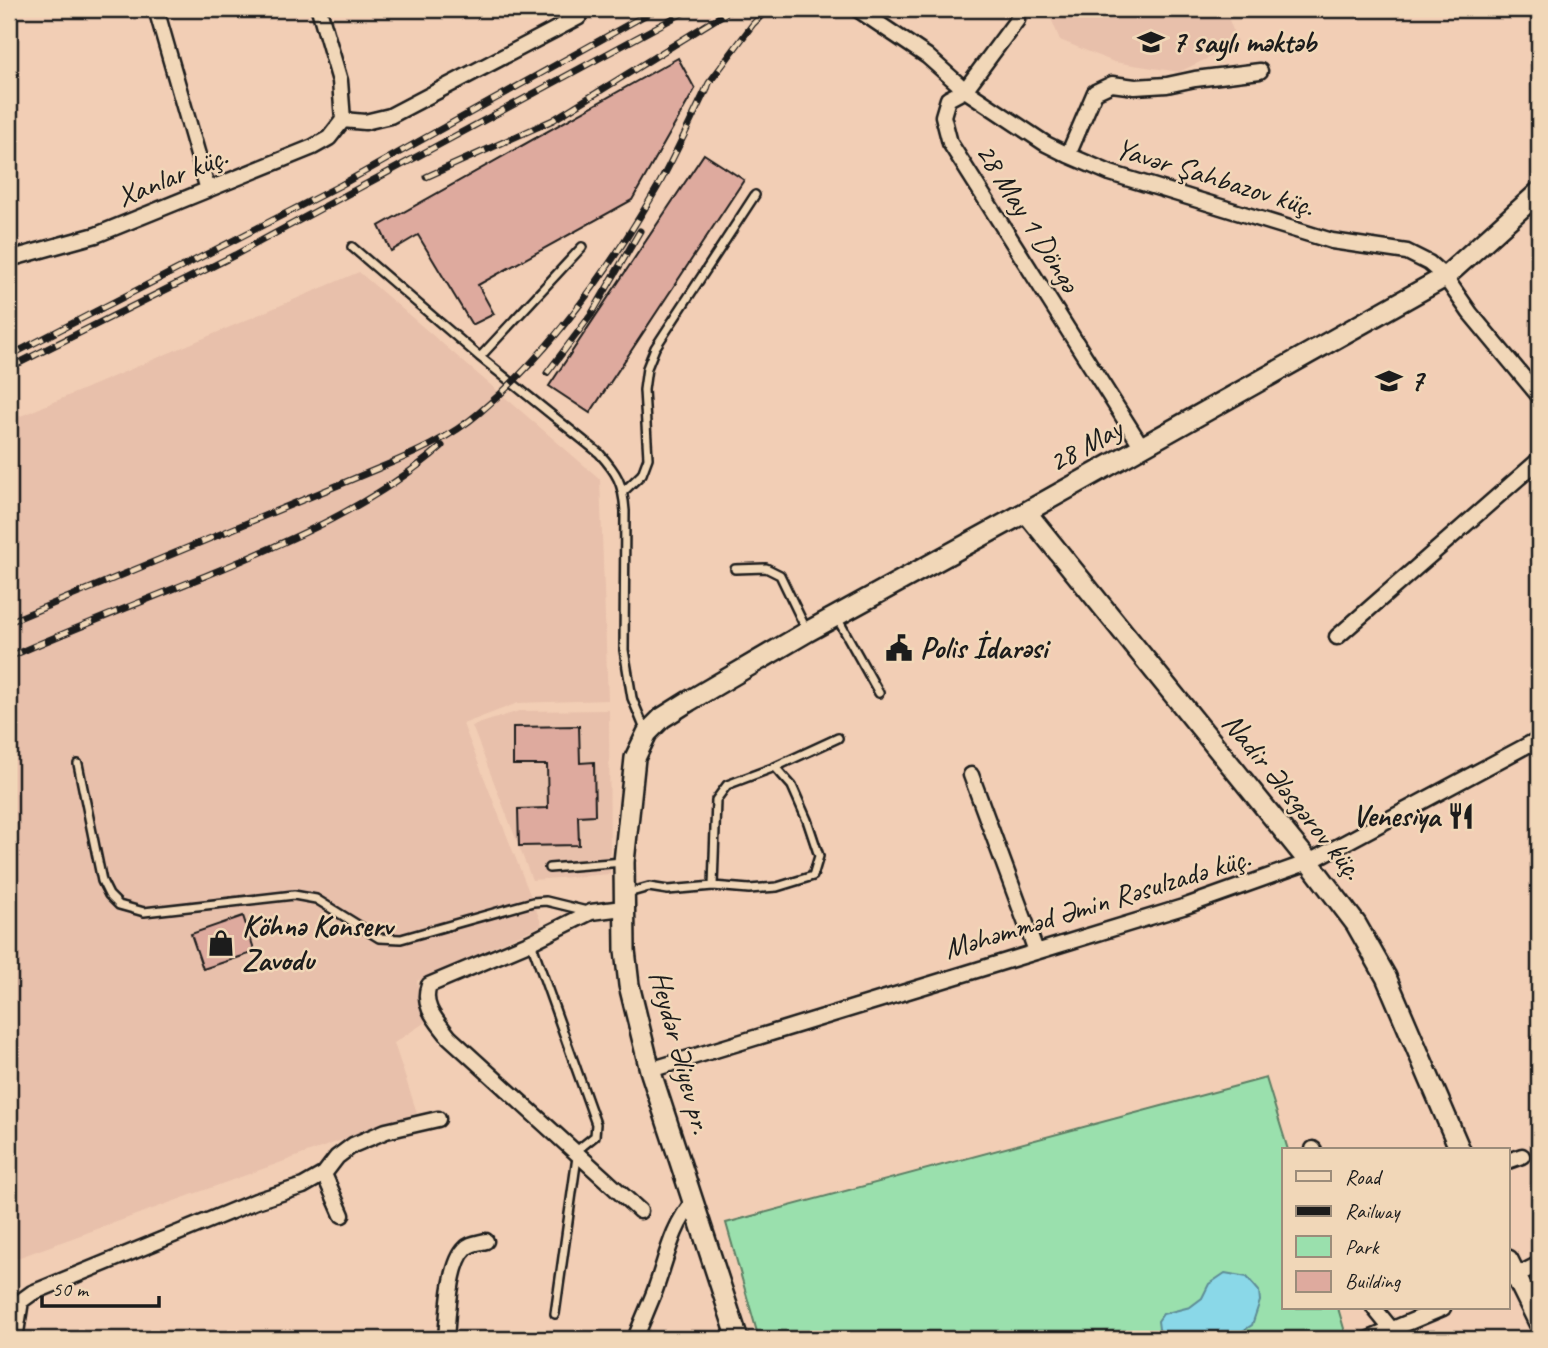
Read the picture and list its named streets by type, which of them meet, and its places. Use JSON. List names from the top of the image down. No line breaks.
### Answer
{"streets":{"main road":["28 May","Nadir Ələsgərov küç.","Heydər Əliyev pr."],"street":["Xanlar küç.","Yavər Şahbazov küç.","28 May 1 Döngə","Məhəmməd Əmin Rəsulzadə küç."]},"crossings":[["Yavər Şahbazov küç.","28 May 1 Döngə"],["Yavər Şahbazov küç.","28 May"],["28 May 1 Döngə","28 May"],["28 May","Nadir Ələsgərov küç."],["28 May","Heydər Əliyev pr."],["Nadir Ələsgərov küç.","Məhəmməd Əmin Rəsulzadə küç."],["Məhəmməd Əmin Rəsulzadə küç.","Heydər Əliyev pr."]],"places":{"school or university":["7 saylı məktəb","7"],"public building":["Polis İdarəsi"],"restaurant":["Venesiya"],"shop":["Köhnə Konserv Zavodu"]},"legend":["Road","Railway","Park","Building"],"scale_bar":"50 m"}
